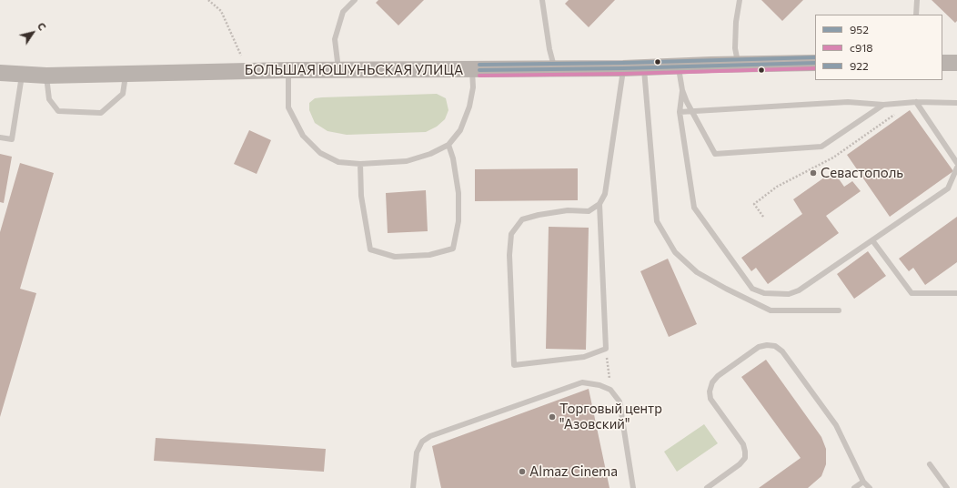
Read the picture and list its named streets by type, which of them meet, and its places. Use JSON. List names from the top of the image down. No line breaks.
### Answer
{"streets":{"street":["БОЛЬШАЯ ЮШУНЬСКАЯ УЛИЦА"]},"places":["Севастополь","Торговый центр \"Азовский\"","Almaz Cinema"],"lines":["transit line 922","transit line 952","transit line с918"],"legend":["952","с918","922"],"north":"top right"}
